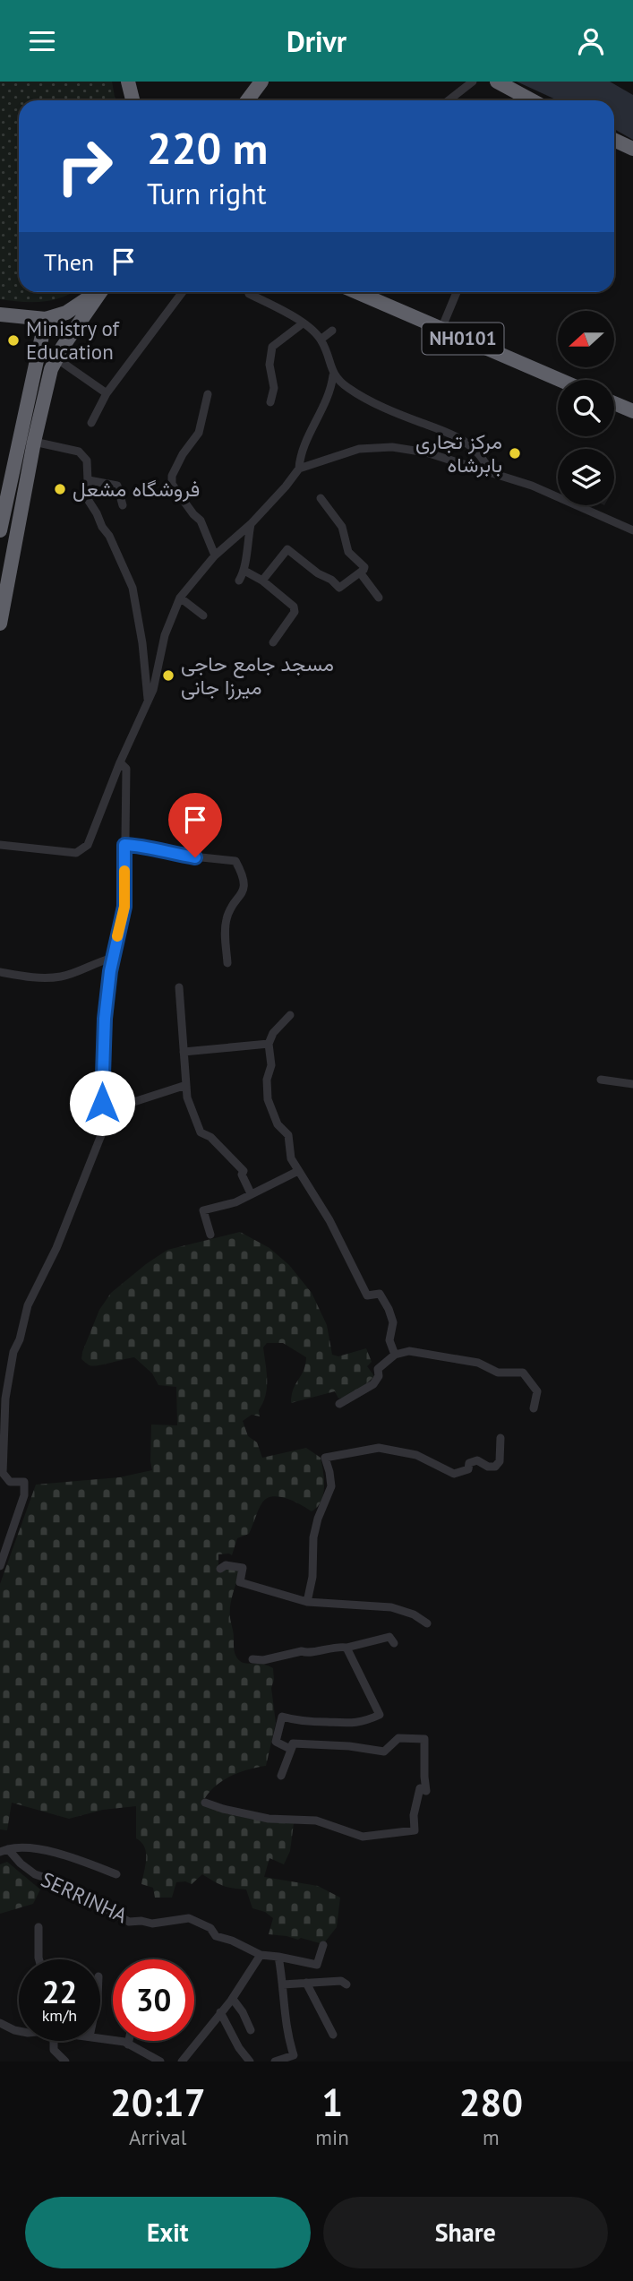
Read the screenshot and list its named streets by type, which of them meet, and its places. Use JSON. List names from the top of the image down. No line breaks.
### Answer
{"streets":{"highway":["NH0101"],"street":["SERRINHA"]},"places":["Ministry of Education","مرکز تجاری بابرشاه","فروشگاه مشعل","مسجد جامع حاجی میرزا جانی"],"north":"left","page":{"header":"Drivr","turn":["220 m","Turn right"],"then":"Then","speed":"22 km/h","limit":"30","eta":["20:17","Arrival","1","min","280","m"],"buttons":["Exit","Share"]}}
